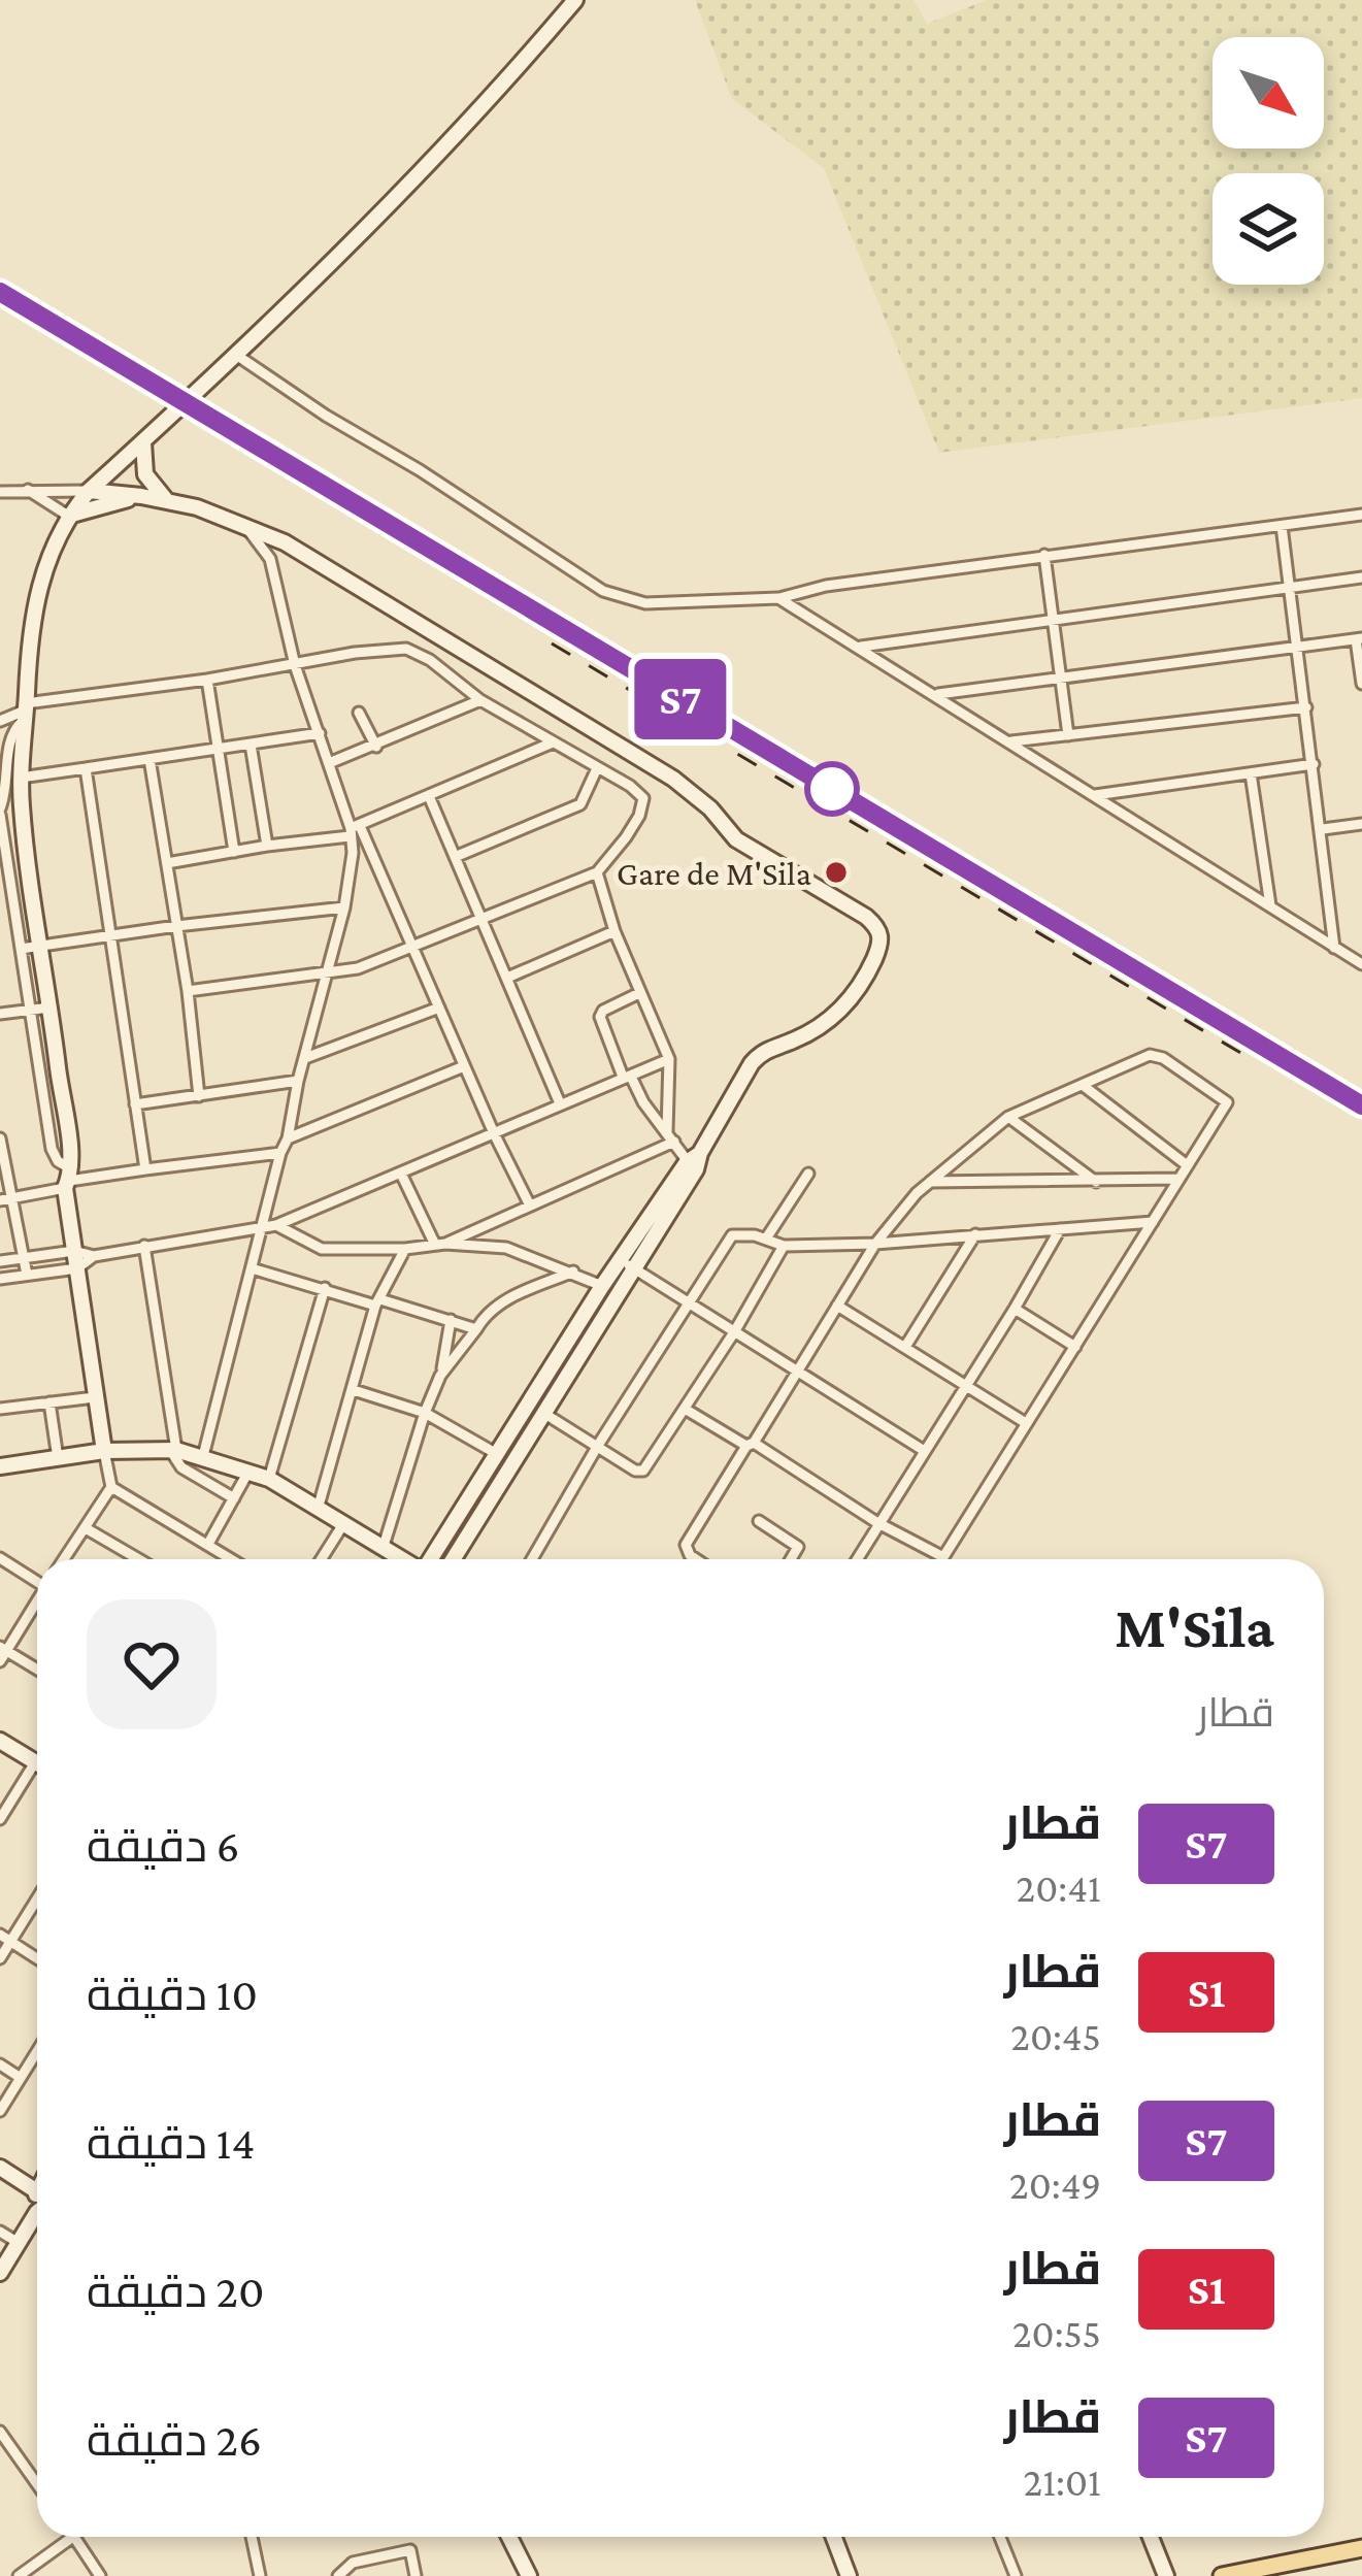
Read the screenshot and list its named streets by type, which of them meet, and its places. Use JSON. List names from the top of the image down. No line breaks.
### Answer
{"places":["Gare de M'Sila"],"north":"bottom right","page":{"on_map":"S7","heading":["M'Sila","قطار"],"list":[{"mark":"S7","name":"قطار","note":"20:41","value":"6 دقيقة"},{"mark":"S1","name":"قطار","note":"20:45","value":"10 دقيقة"},{"mark":"S7","name":"قطار","note":"20:49","value":"14 دقيقة"},{"mark":"S1","name":"قطار","note":"20:55","value":"20 دقيقة"},{"mark":"S7","name":"قطار","note":"21:01","value":"26 دقيقة"}]}}
